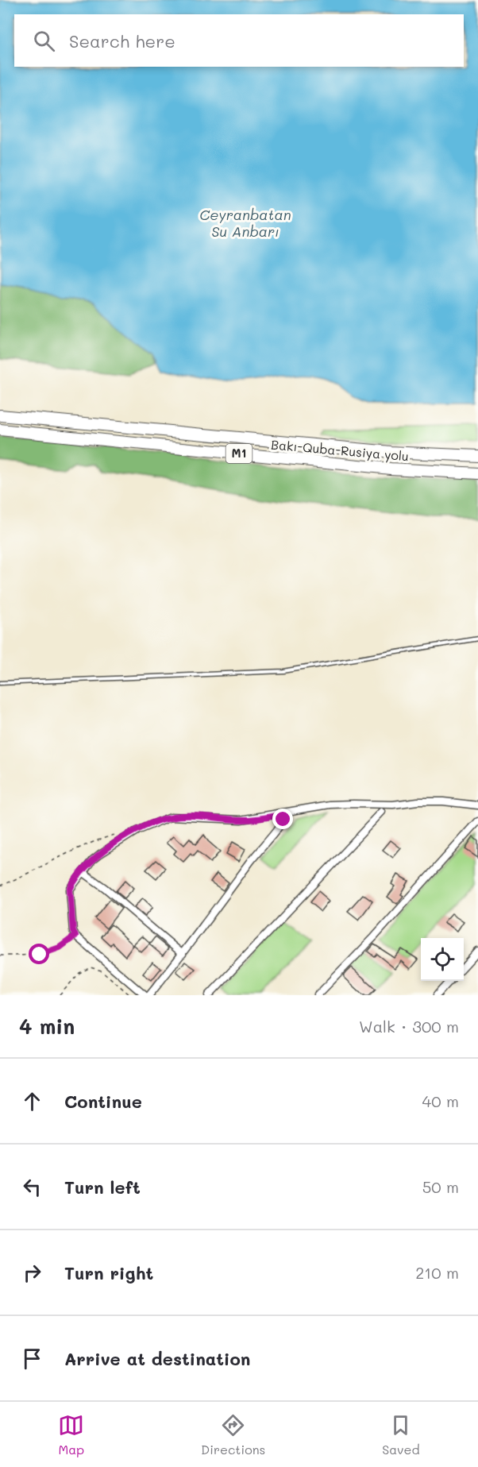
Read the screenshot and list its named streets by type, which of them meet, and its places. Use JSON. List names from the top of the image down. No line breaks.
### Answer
{"streets":{"highway":["Bakı-Quba-Rusiya yolu","M1"]},"water":["Ceyranbatan Su Anbarı"],"page":{"search":"Search here","heading":["4 min","Walk · 300 m"],"list":[["Continue","40 m"],["Turn left","50 m"],["Turn right","210 m"],"Arrive at destination"],"nav":["Map","Directions","Saved"]}}
